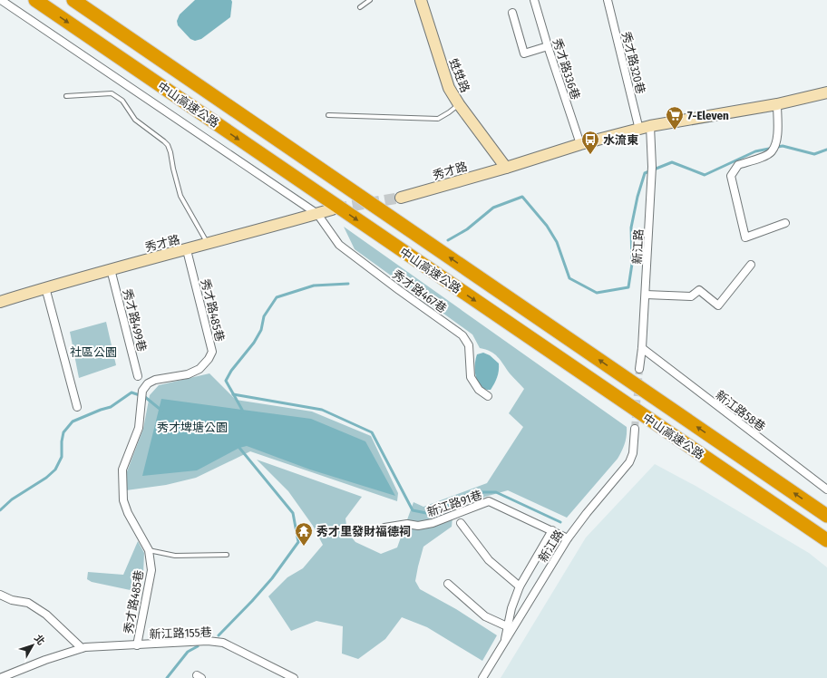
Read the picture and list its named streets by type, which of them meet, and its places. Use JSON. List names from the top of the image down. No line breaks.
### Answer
{"streets":{"highway":["中山高速公路"],"main road":["甡甡路","秀才路"],"street":["秀才路320巷","秀才路336巷","新江路","秀才路467巷","秀才路485巷","秀才路499巷","新江路58巷","新江路91巷","新江路155巷"]},"crossings":[["秀才路320巷","秀才路"],["秀才路336巷","秀才路"],["甡甡路","秀才路"],["秀才路","新江路"],["秀才路","秀才路467巷"],["秀才路","秀才路485巷"],["秀才路","秀才路499巷"],["新江路","新江路58巷"],["新江路","新江路91巷"],["秀才路485巷","新江路155巷"]],"parks":["社區公園","秀才埤塘公園"],"places":{"supermarket":["7-Eleven"],"bus stop":["水流東"],"temple":["秀才里發財福德祠"]},"north":"top right"}
